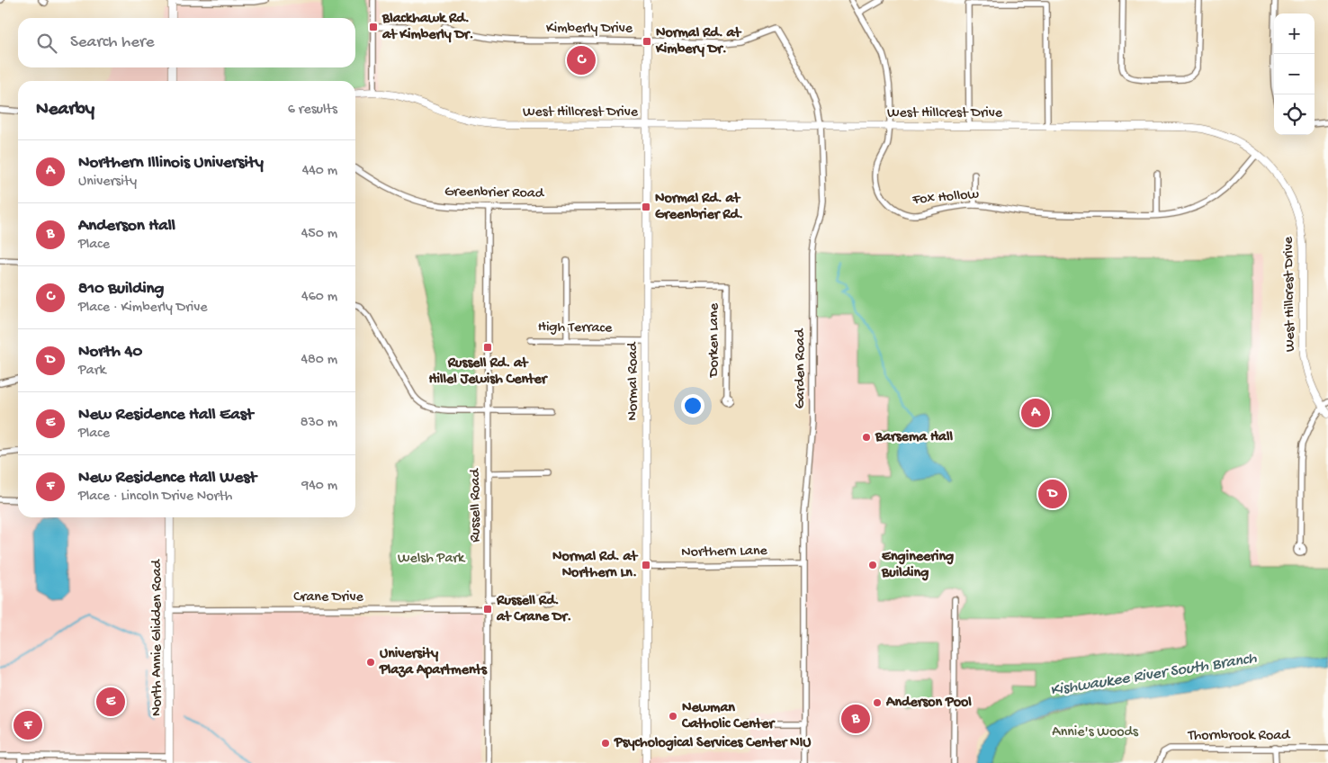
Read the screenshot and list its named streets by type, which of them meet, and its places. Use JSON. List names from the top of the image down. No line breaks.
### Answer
{"streets":{"street":["Kimberly Drive","West Hillcrest Drive","Greenbrier Road","Fox Hollow","High Terrace","Dorken Lane","Garden Road","Normal Road","Russell Road","Northern Lane","Crane Drive","North Annie Glidden Road","Thornbrook Road"]},"crossings":[["Kimberly Drive","Garden Road"],["Kimberly Drive","Normal Road"],["West Hillcrest Drive","Fox Hollow"],["West Hillcrest Drive","Garden Road"],["West Hillcrest Drive","Normal Road"],["Greenbrier Road","Normal Road"],["Greenbrier Road","Russell Road"],["High Terrace","Normal Road"],["Dorken Lane","Normal Road"],["Garden Road","Northern Lane"],["Normal Road","Northern Lane"],["Russell Road","Crane Drive"],["Crane Drive","North Annie Glidden Road"]],"water":["Kishwaukee River South Branch"],"parks":["Welsh Park","Annie's Woods"],"places":{"transit":["Blackhawk Rd. at Kimberly Dr.","Normal Rd. at Kimbery Dr.","Normal Rd. at Greenbrier Rd.","Russell Rd. at Hillel Jewish Center","Normal Rd. at Northern Ln.","Russell Rd. at Crane Dr."],"other":["Barsema Hall","Engineering Building","University Plaza Apartments","Anderson Pool","Newman Catholic Center","Psychological Services Center NIU"]},"page":{"map_buttons":["+","−"],"search":"Search here","pins":["C","A","D","E","B","F"],"heading":["Nearby","6 results"],"list":[{"mark":"A","name":"Northern Illinois University","note":"University","value":"440 m"},{"mark":"B","name":"Anderson Hall","note":"Place","value":"450 m"},{"mark":"C","name":"810 Building","note":"Place · Kimberly Drive","value":"460 m"},{"mark":"D","name":"North 40","note":"Park","value":"480 m"},{"mark":"E","name":"New Residence Hall East","note":"Place","value":"830 m"},{"mark":"F","name":"New Residence Hall West","note":"Place · Lincoln Drive North","value":"940 m"}]}}
